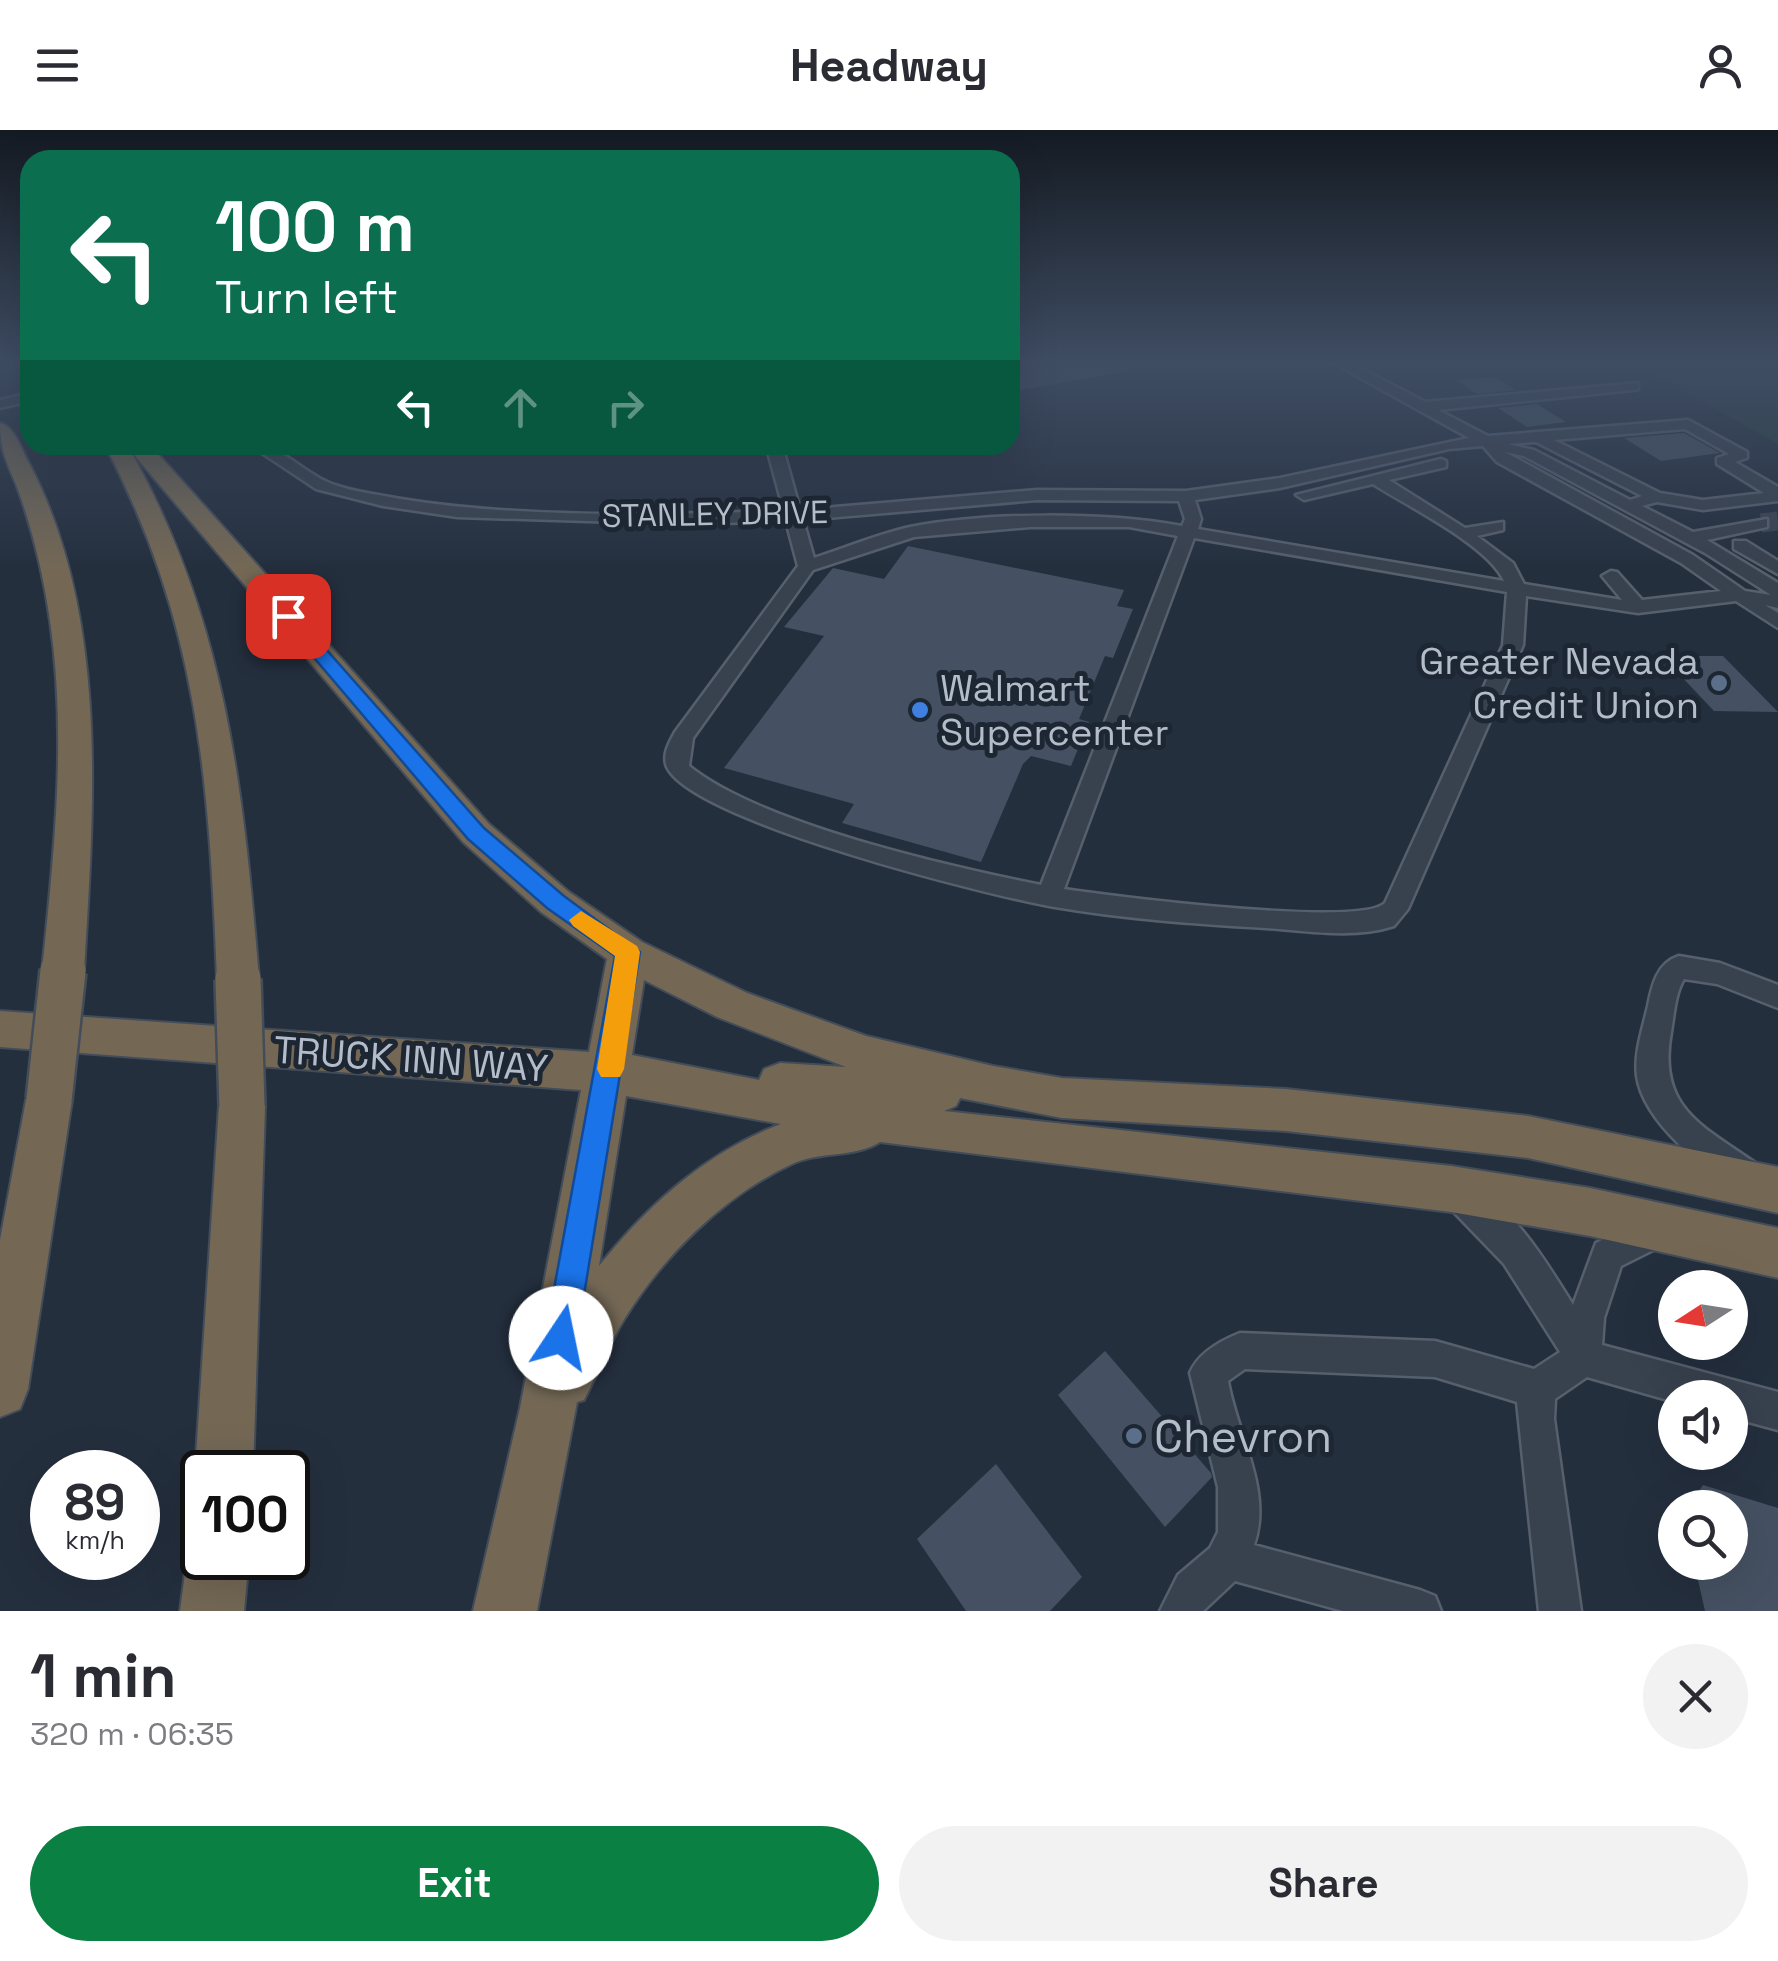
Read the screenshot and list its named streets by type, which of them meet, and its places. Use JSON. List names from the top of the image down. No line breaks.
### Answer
{"streets":{"highway":["TRUCK INN WAY"],"street":["STANLEY DRIVE"]},"places":["Greater Nevada Credit Union","Walmart Supercenter","Chevron"],"north":"left","page":{"header":"Headway","turn":["100 m","Turn left"],"speed":"89 km/h","limit":"100","heading":["1 min","320 m · 06:35"],"buttons":["Exit","Share"]}}
